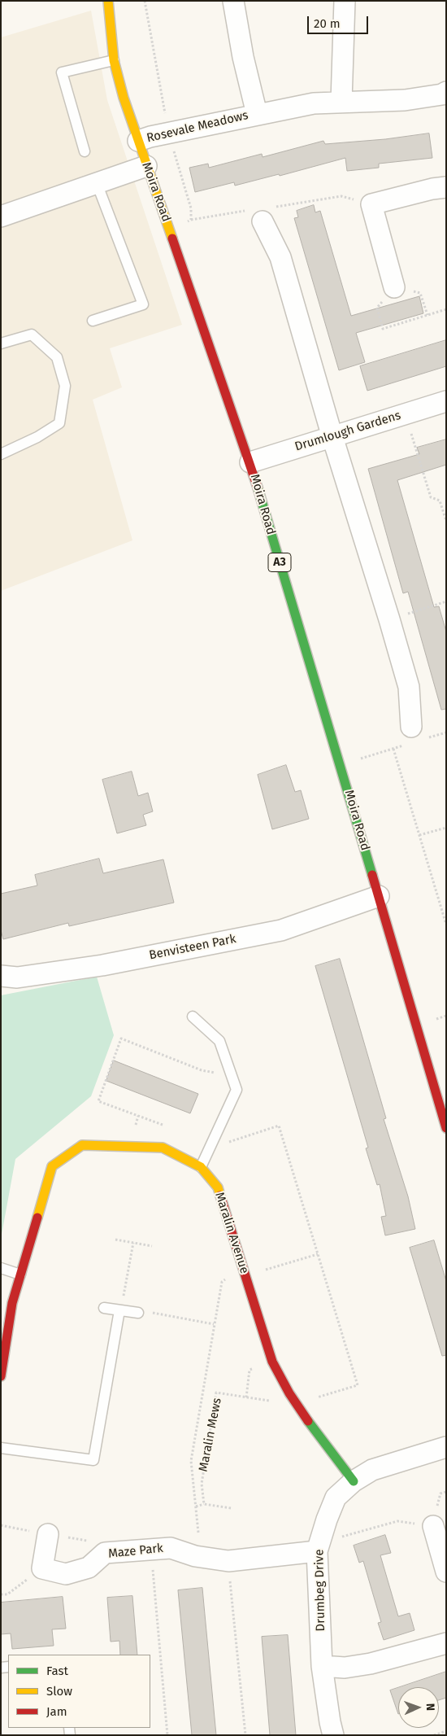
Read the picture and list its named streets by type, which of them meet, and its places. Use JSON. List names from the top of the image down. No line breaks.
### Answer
{"streets":{"main road":["Moira Road","A3","Maralin Avenue"],"street":["Rosevale Meadows","Drumlough Gardens","Benvisteen Park","Maze Park","Drumbeg Drive"],"path":["Maralin Mews"]},"crossings":[["Rosevale Meadows","Moira Road"],["Moira Road","Drumlough Gardens"],["Moira Road","Benvisteen Park"],["Maralin Avenue","Maralin Mews"],["Maralin Avenue","Drumbeg Drive"],["Maze Park","Drumbeg Drive"]],"legend":["Fast","Slow","Jam"],"scale_bar":"20 m","north":"right"}
